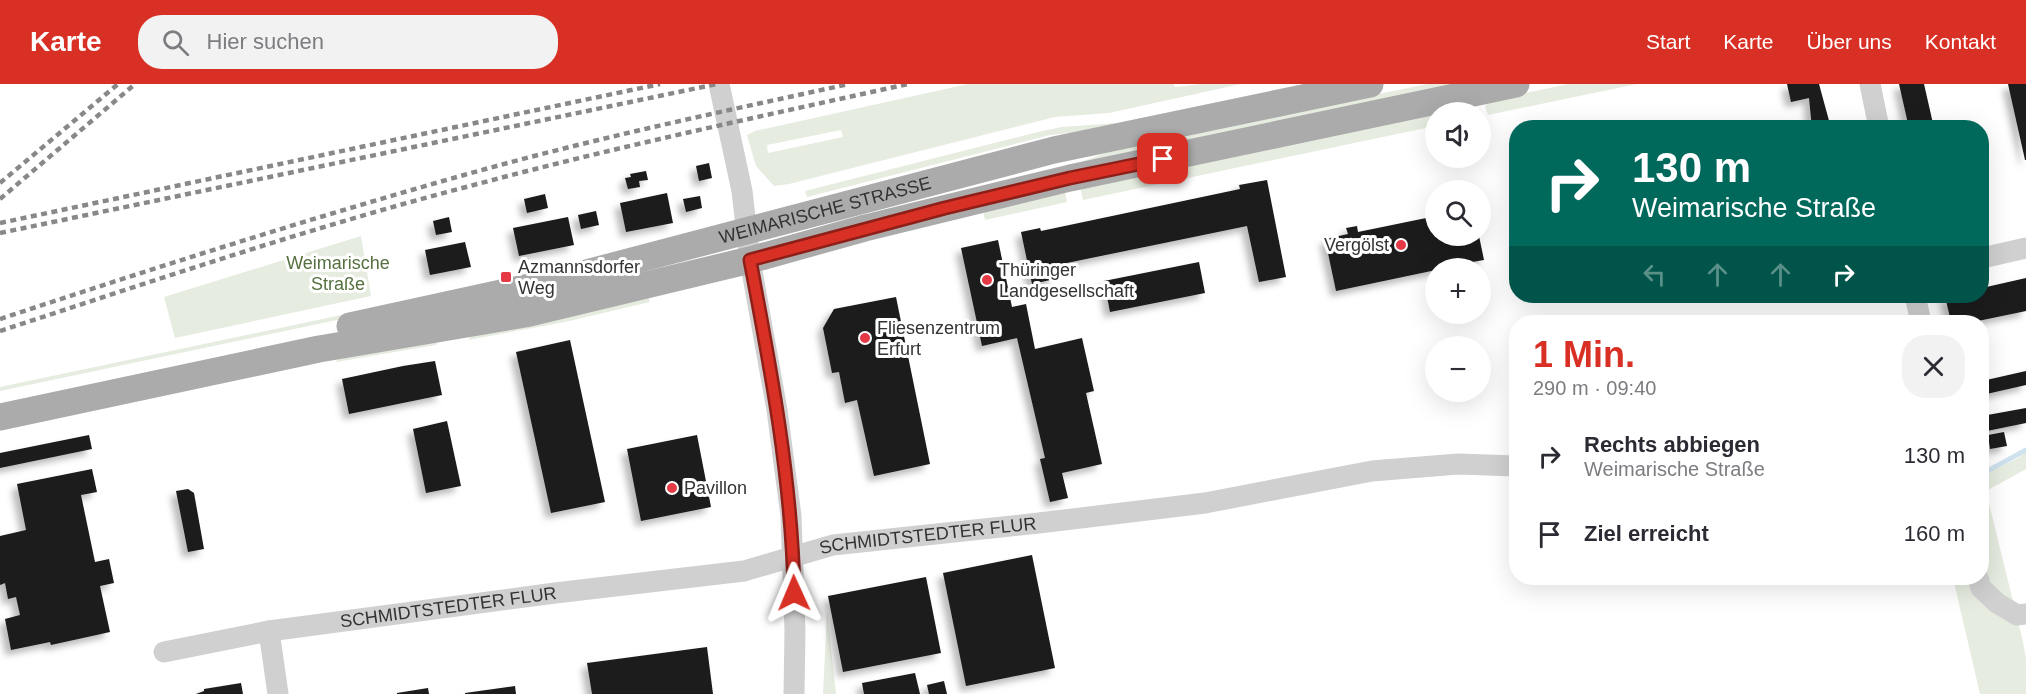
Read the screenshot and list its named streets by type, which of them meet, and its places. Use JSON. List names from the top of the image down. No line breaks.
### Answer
{"streets":{"main road":["WEIMARISCHE STRASSE"],"street":["SCHMIDTSTEDTER FLUR"]},"parks":["Weimarische Straße"],"places":{"other":["Vergölst","Thüringer Landgesellschaft","Fliesenzentrum Erfurt","Pavillon"],"transit":["Azmannsdorfer Weg"]},"page":{"header":"Karte","search":"Hier suchen","nav":["Start","Karte","Über uns","Kontakt"],"map_buttons":["+","−"],"turn":["130 m","Weimarische Straße"],"heading":["1 Min.","290 m · 09:40"],"list":[{"name":"Rechts abbiegen","note":"Weimarische Straße","value":"130 m"},{"name":"Ziel erreicht","value":"160 m"}]}}
